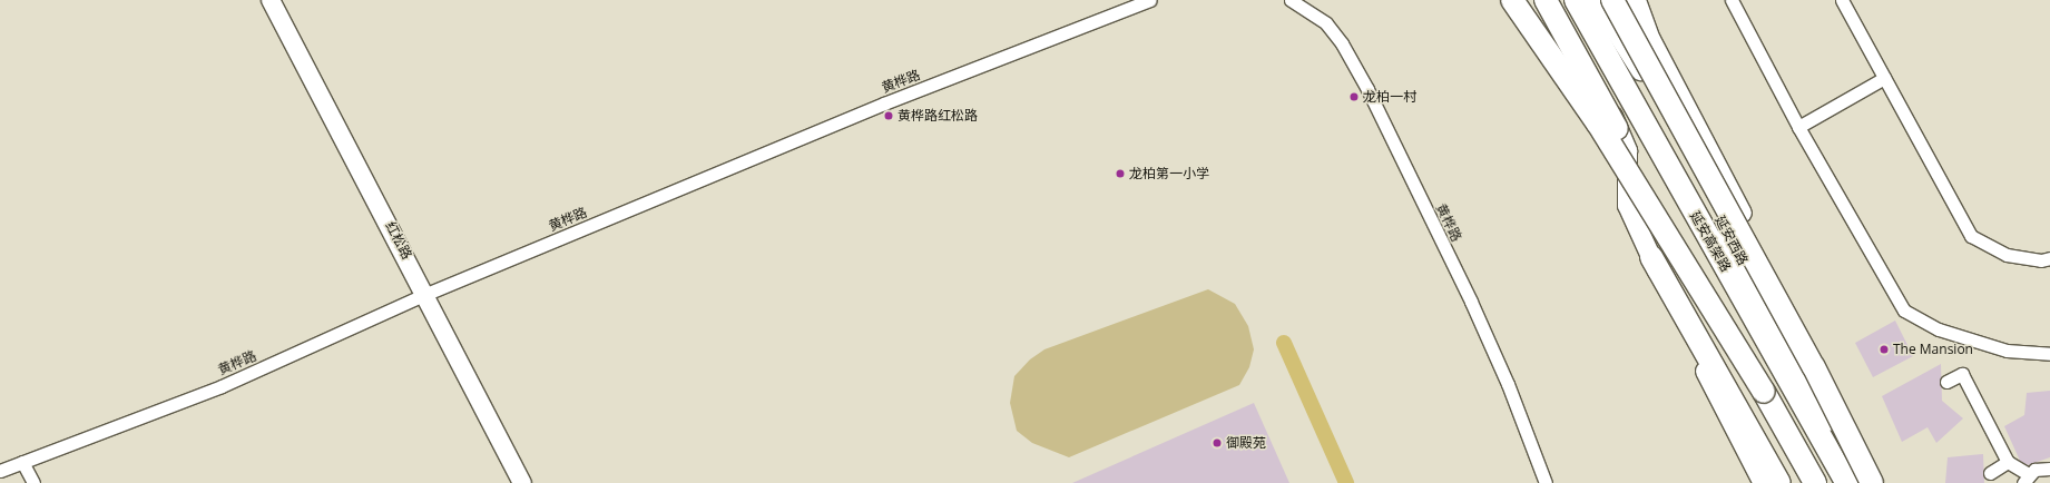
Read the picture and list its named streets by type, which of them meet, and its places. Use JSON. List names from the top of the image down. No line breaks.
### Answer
{"streets":{"highway":["延安高架路"],"main road":["延安西路"],"street":["黄桦路","红松路"]},"crossings":[["黄桦路","红松路"]],"places":["龙柏一村","黄桦路红松路","龙柏第一小学","The Mansion","御殿苑"]}
